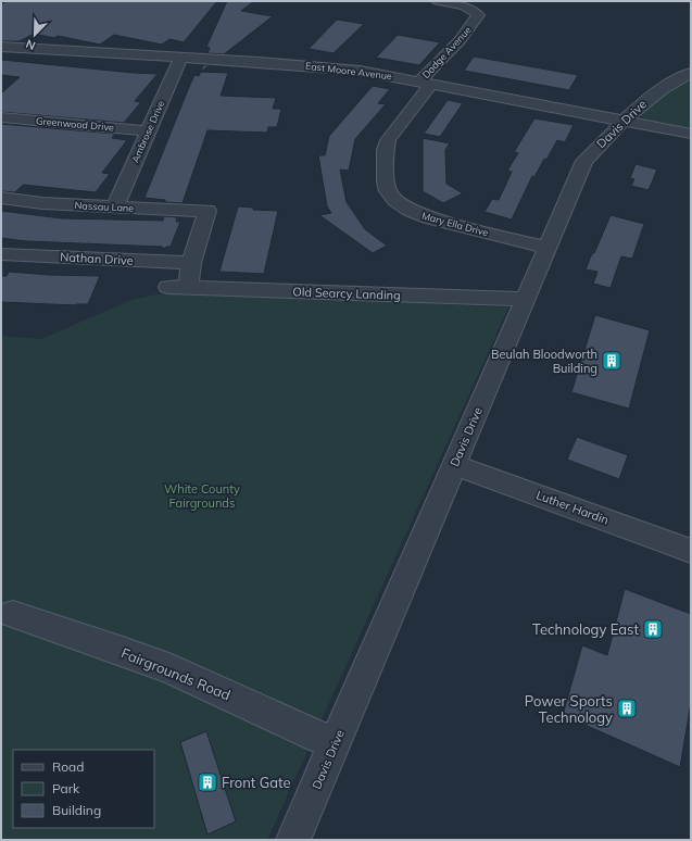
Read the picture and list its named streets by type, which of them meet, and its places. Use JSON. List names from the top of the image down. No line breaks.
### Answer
{"streets":{"street":["Dodge Avenue","East Moore Avenue","Greenwood Drive","Davis Drive","Ambrose Drive","Nassau Lane","Mary Ella Drive","Nathan Drive","Old Searcy Landing","Luther Hardin","Fairgrounds Road"]},"crossings":[["Dodge Avenue","East Moore Avenue"],["Dodge Avenue","Mary Ella Drive"],["East Moore Avenue","Davis Drive"],["East Moore Avenue","Ambrose Drive"],["East Moore Avenue","Mary Ella Drive"],["Greenwood Drive","Ambrose Drive"],["Davis Drive","Mary Ella Drive"],["Davis Drive","Old Searcy Landing"],["Davis Drive","Luther Hardin"],["Davis Drive","Fairgrounds Road"],["Ambrose Drive","Nassau Lane"],["Nassau Lane","Nathan Drive"],["Nassau Lane","Old Searcy Landing"],["Nathan Drive","Old Searcy Landing"]],"parks":["White County Fairgrounds"],"places":{"building":["Beulah Bloodworth Building","Technology East","Power Sports Technology","Front Gate"]},"legend":["Road","Park","Building"],"north":"bottom left"}
